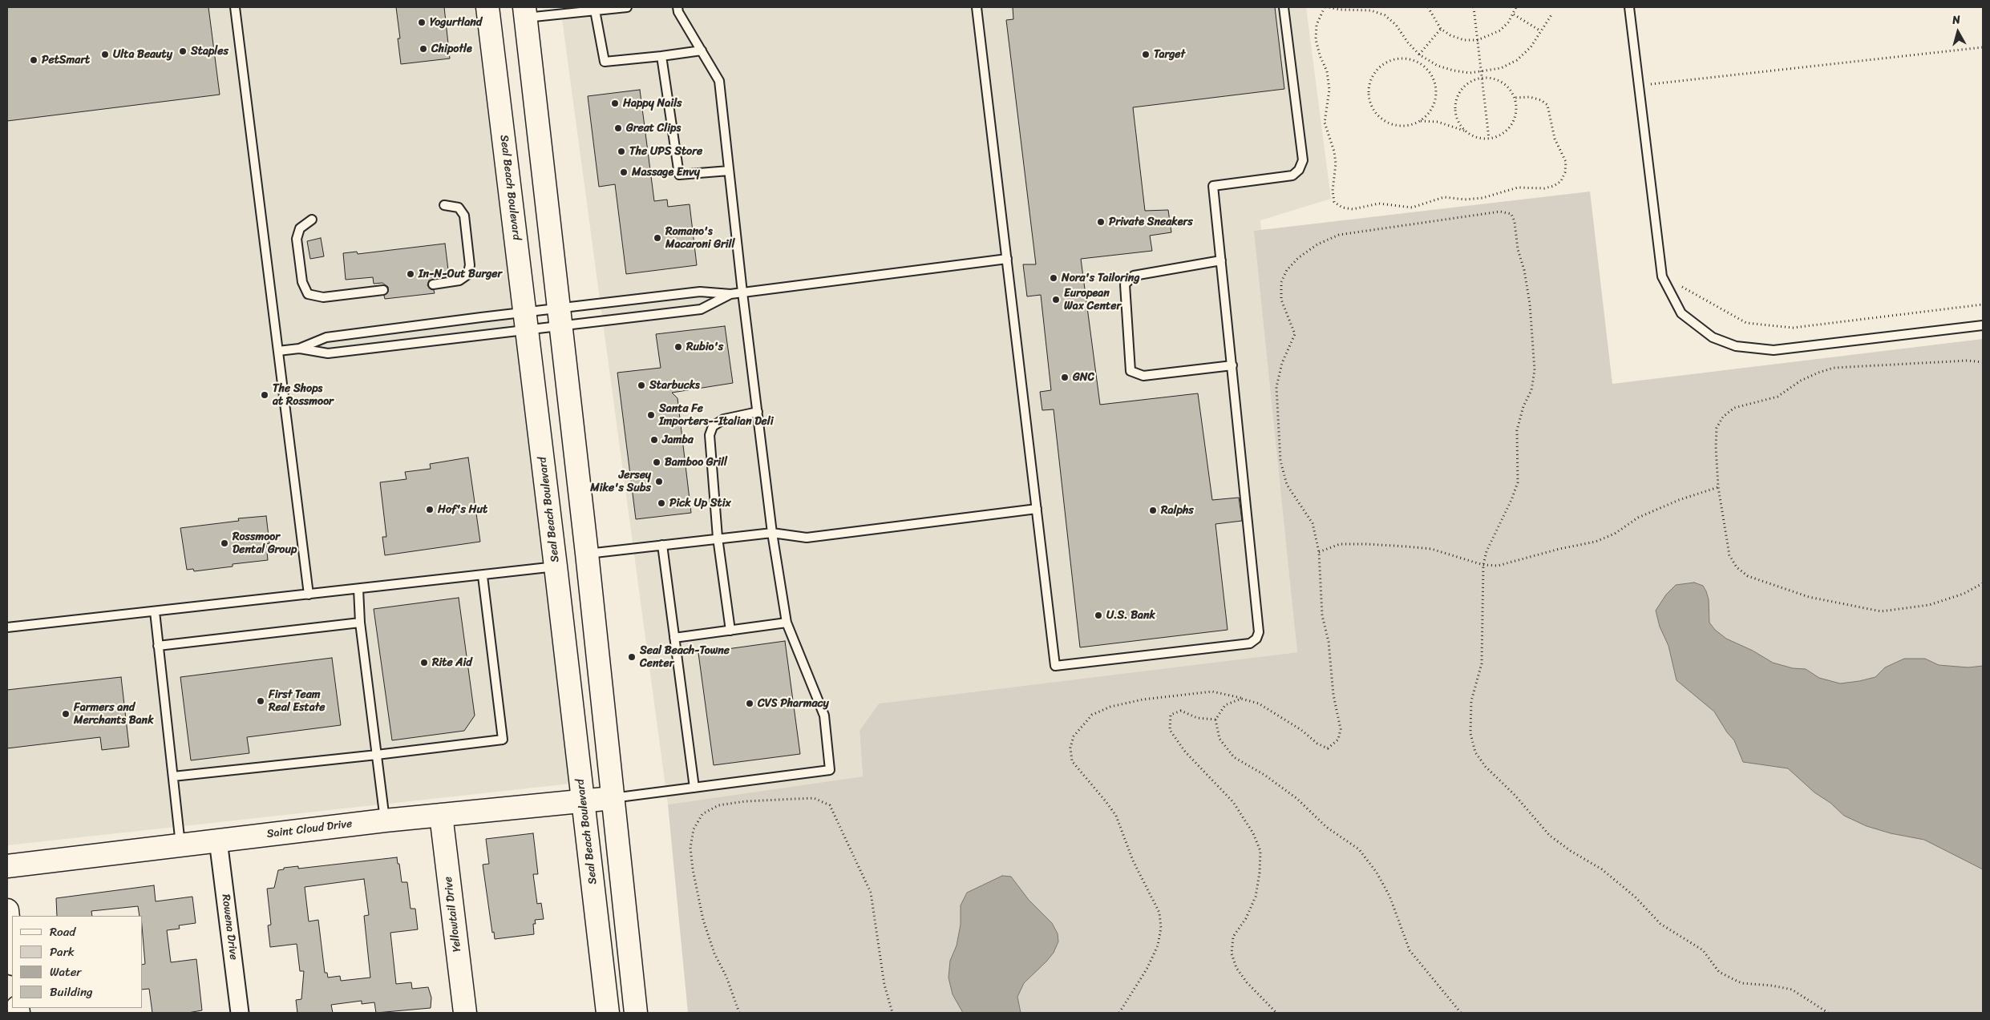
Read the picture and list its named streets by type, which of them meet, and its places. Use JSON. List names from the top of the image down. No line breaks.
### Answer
{"streets":{"main road":["Seal Beach Boulevard","Saint Cloud Drive","Yellowtail Drive"],"street":["Rowena Drive"]},"crossings":[["Seal Beach Boulevard","Saint Cloud Drive"],["Saint Cloud Drive","Yellowtail Drive"],["Saint Cloud Drive","Rowena Drive"]],"places":["Yogurtland","Chipotle","Staples","Ulta Beauty","Target","PetSmart","Happy Nails","Great Clips","The UPS Store","Massage Envy","Private Sneakers","Romano's Macaroni Grill","In-N-Out Burger","Nora's Tailoring","European Wax Center","Rubio's","GNC","Starbucks","The Shops at Rossmoor","Santa Fe Importers--Italian Deli","Jamba","Bamboo Grill","Jersey Mike's Subs","Pick Up Stix","Hof's Hut","Ralphs","Rossmoor Dental Group","U.S. Bank","Seal Beach-Towne Center","Rite Aid","First Team Real Estate","CVS Pharmacy","Farmers and Merchants Bank"],"legend":["Road","Park","Water","Building"],"north":"top"}
